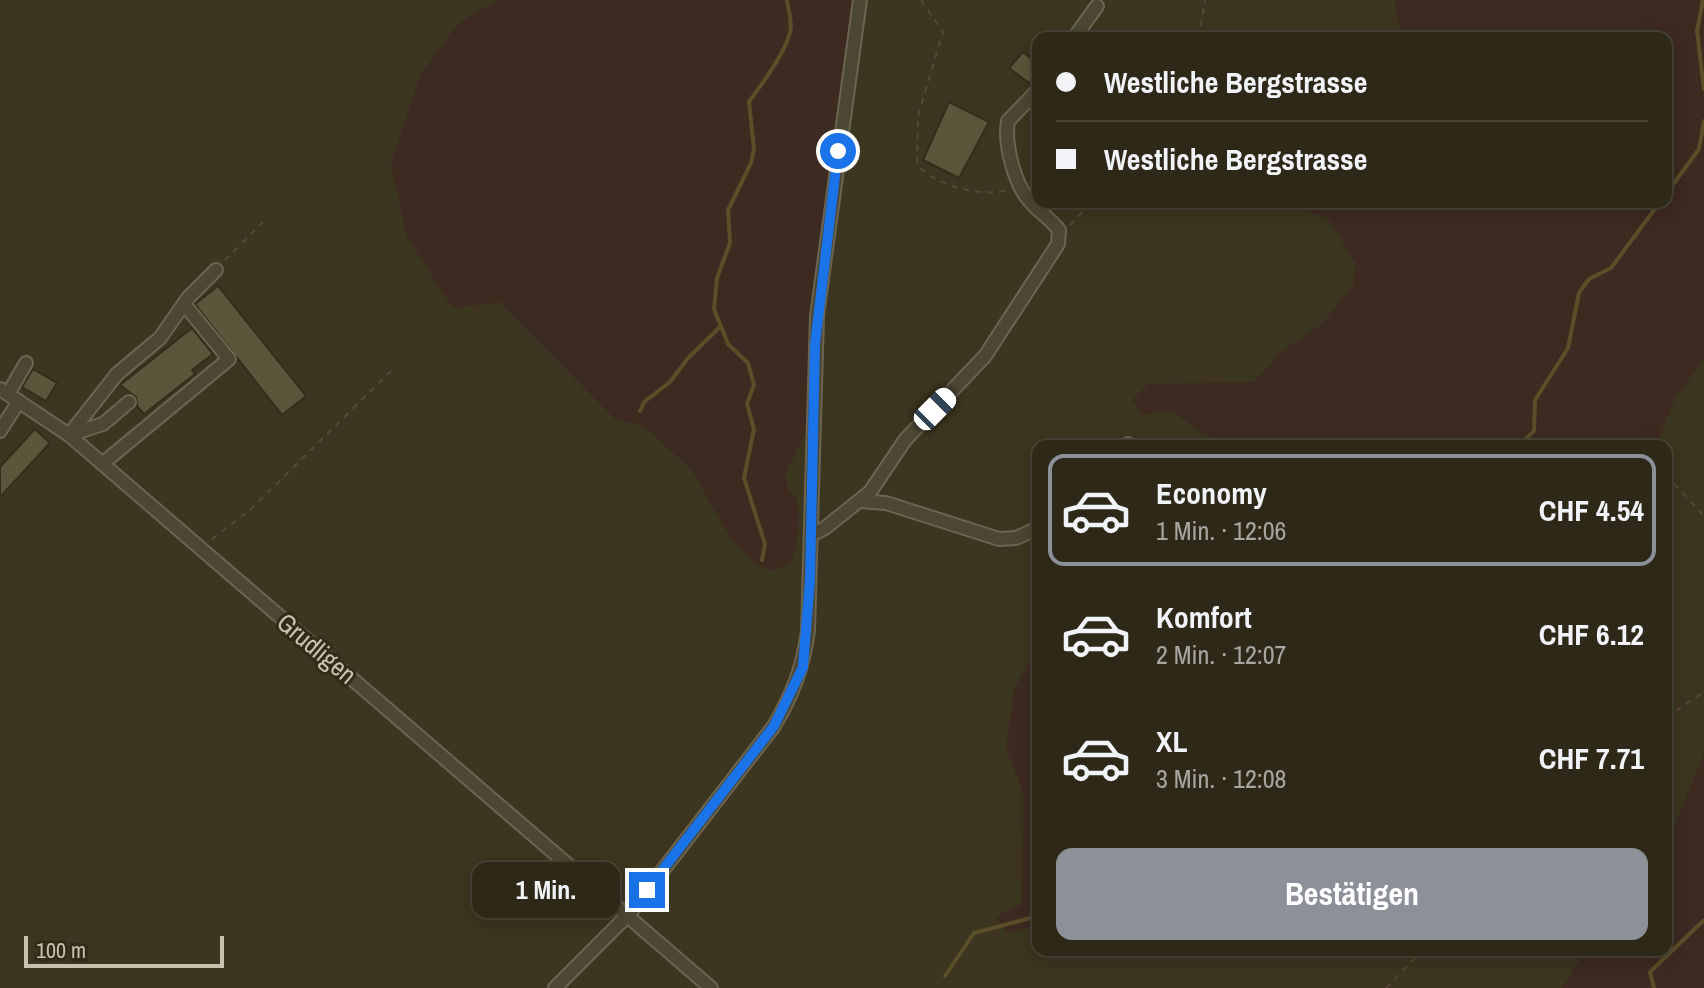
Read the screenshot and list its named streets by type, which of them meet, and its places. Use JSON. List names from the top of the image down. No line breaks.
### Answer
{"streets":{"street":["Grudligen"]},"scale_bar":"100 m","page":{"banner":["Westliche Bergstrasse","Westliche Bergstrasse"],"list":[{"name":"Economy","note":"1 Min. · 12:06","value":"CHF 4.54"},{"name":"Komfort","note":"2 Min. · 12:07","value":"CHF 6.12"},{"name":"XL","note":"3 Min. · 12:08","value":"CHF 7.71"}],"buttons":"Bestätigen","bubble":"1 Min.","scale":"100 m"}}
